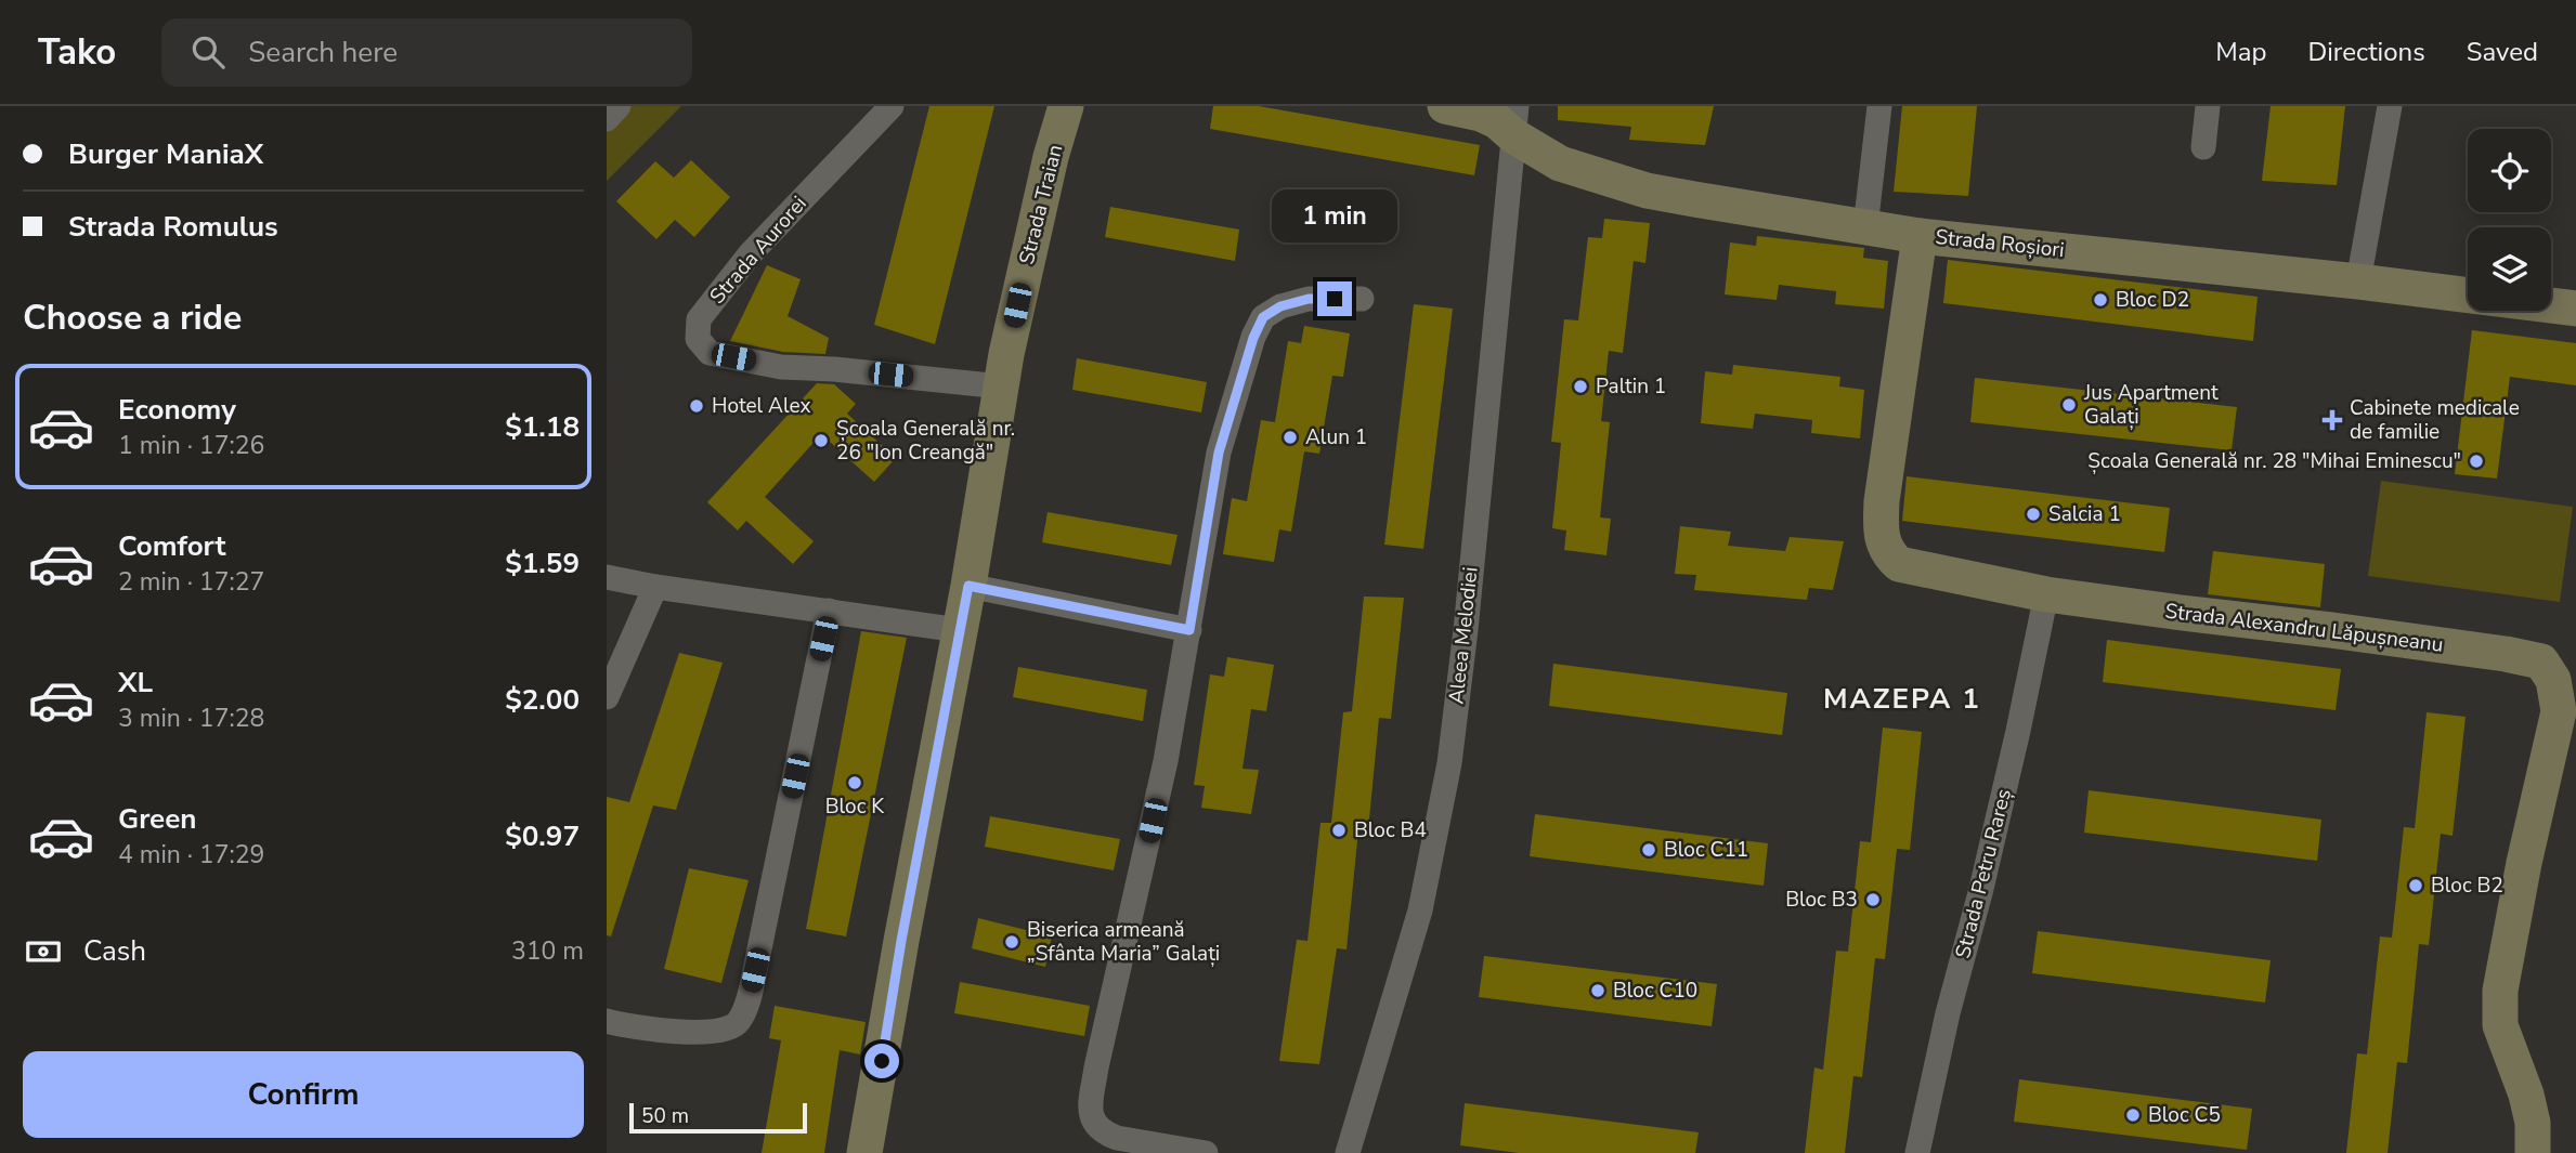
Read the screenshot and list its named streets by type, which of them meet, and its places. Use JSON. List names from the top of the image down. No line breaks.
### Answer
{"streets":{"street":["Strada Traian","Strada Roșiori","Strada Aurorei","Strada Alexandru Lăpușneanu","Aleea Melodiei","Strada Petru Rareș"]},"crossings":[["Strada Traian","Strada Aurorei"],["Strada Roșiori","Strada Alexandru Lăpușneanu"],["Strada Roșiori","Aleea Melodiei"],["Strada Alexandru Lăpușneanu","Strada Petru Rareș"]],"districts":["MAZEPA 1"],"places":{"other":["Bloc D2","Paltin 1","Jus Apartment Galați","Hotel Alex","Alun 1","Școala Generală nr. 26 \"Ion Creangă\"","Școala Generală nr. 28 \"Mihai Eminescu\"","Salcia 1","Bloc K","Bloc B4","Bloc C11","Bloc B2","Bloc B3","Biserica armeană „Sfânta Maria” Galați","Bloc C10","Bloc C5"],"health":["Cabinete medicale de familie"]},"scale_bar":"50 m","page":{"header":"Tako","search":"Search here","nav":["Map","Directions","Saved"],"banner":["Burger ManiaX","Strada Romulus"],"bubble":"1 min","heading":"Choose a ride","list":[{"name":"Economy","note":"1 min · 17:26","value":"$1.18"},{"name":"Comfort","note":"2 min · 17:27","value":"$1.59"},{"name":"XL","note":"3 min · 17:28","value":"$2.00"},{"name":"Green","note":"4 min · 17:29","value":"$0.97"}],"pay":["Cash","310 m"],"buttons":"Confirm","scale":"50 m"}}
